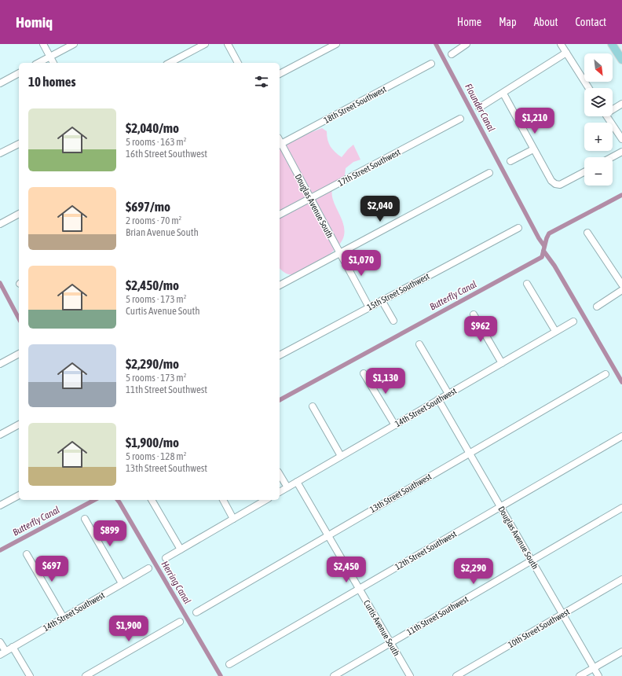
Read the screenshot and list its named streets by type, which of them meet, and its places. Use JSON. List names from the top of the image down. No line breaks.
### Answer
{"streets":{"street":["18th Street Southwest","17th Street Southwest","Douglas Avenue South","15th Street Southwest","14th Street Southwest","13th Street Southwest","12th Street Southwest","11th Street Southwest","Curtis Avenue South","10th Street Southwest"]},"crossings":[["17th Street Southwest","Douglas Avenue South"],["Douglas Avenue South","15th Street Southwest"],["Douglas Avenue South","14th Street Southwest"],["Douglas Avenue South","13th Street Southwest"],["Douglas Avenue South","12th Street Southwest"],["Douglas Avenue South","11th Street Southwest"],["Douglas Avenue South","10th Street Southwest"],["14th Street Southwest","Curtis Avenue South"],["13th Street Southwest","Curtis Avenue South"],["12th Street Southwest","Curtis Avenue South"],["11th Street Southwest","Curtis Avenue South"]],"water":["Flounder Canal","Butterfly Canal","Herring Canal"],"north":"bottom right","page":{"header":"Homiq","nav":["Home","Map","About","Contact"],"map_buttons":["+","−"],"heading":"10 homes","list":[{"name":"$2,040/mo","note":"5 rooms · 163 m² · 16th Street Southwest"},{"name":"$697/mo","note":"2 rooms · 70 m² · Brian Avenue South"},{"name":"$2,450/mo","note":"5 rooms · 173 m² · Curtis Avenue South"},{"name":"$2,290/mo","note":"5 rooms · 173 m² · 11th Street Southwest"},{"name":"$1,900/mo","note":"5 rooms · 128 m² · 13th Street Southwest"}],"price":["$1,210","$2,040","$1,070","$962","$1,130","$899","$697","$2,450","$2,290","$1,900"]}}
